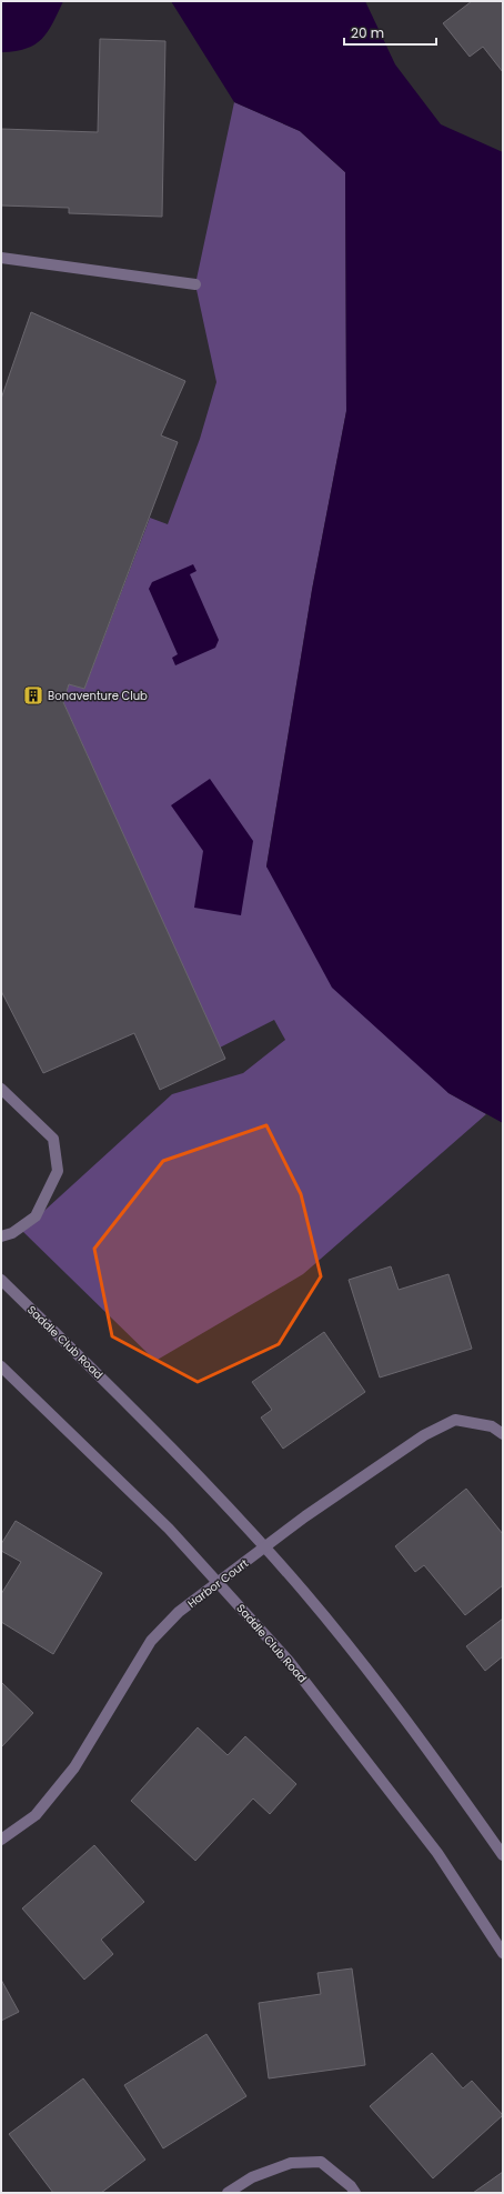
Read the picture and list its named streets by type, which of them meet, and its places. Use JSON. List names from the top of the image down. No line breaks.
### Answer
{"streets":{"street":["Saddle Club Road","Harbor Court"]},"crossings":[["Saddle Club Road","Harbor Court"]],"places":{"building":["Bonaventure Club"]},"scale_bar":"20 m"}
